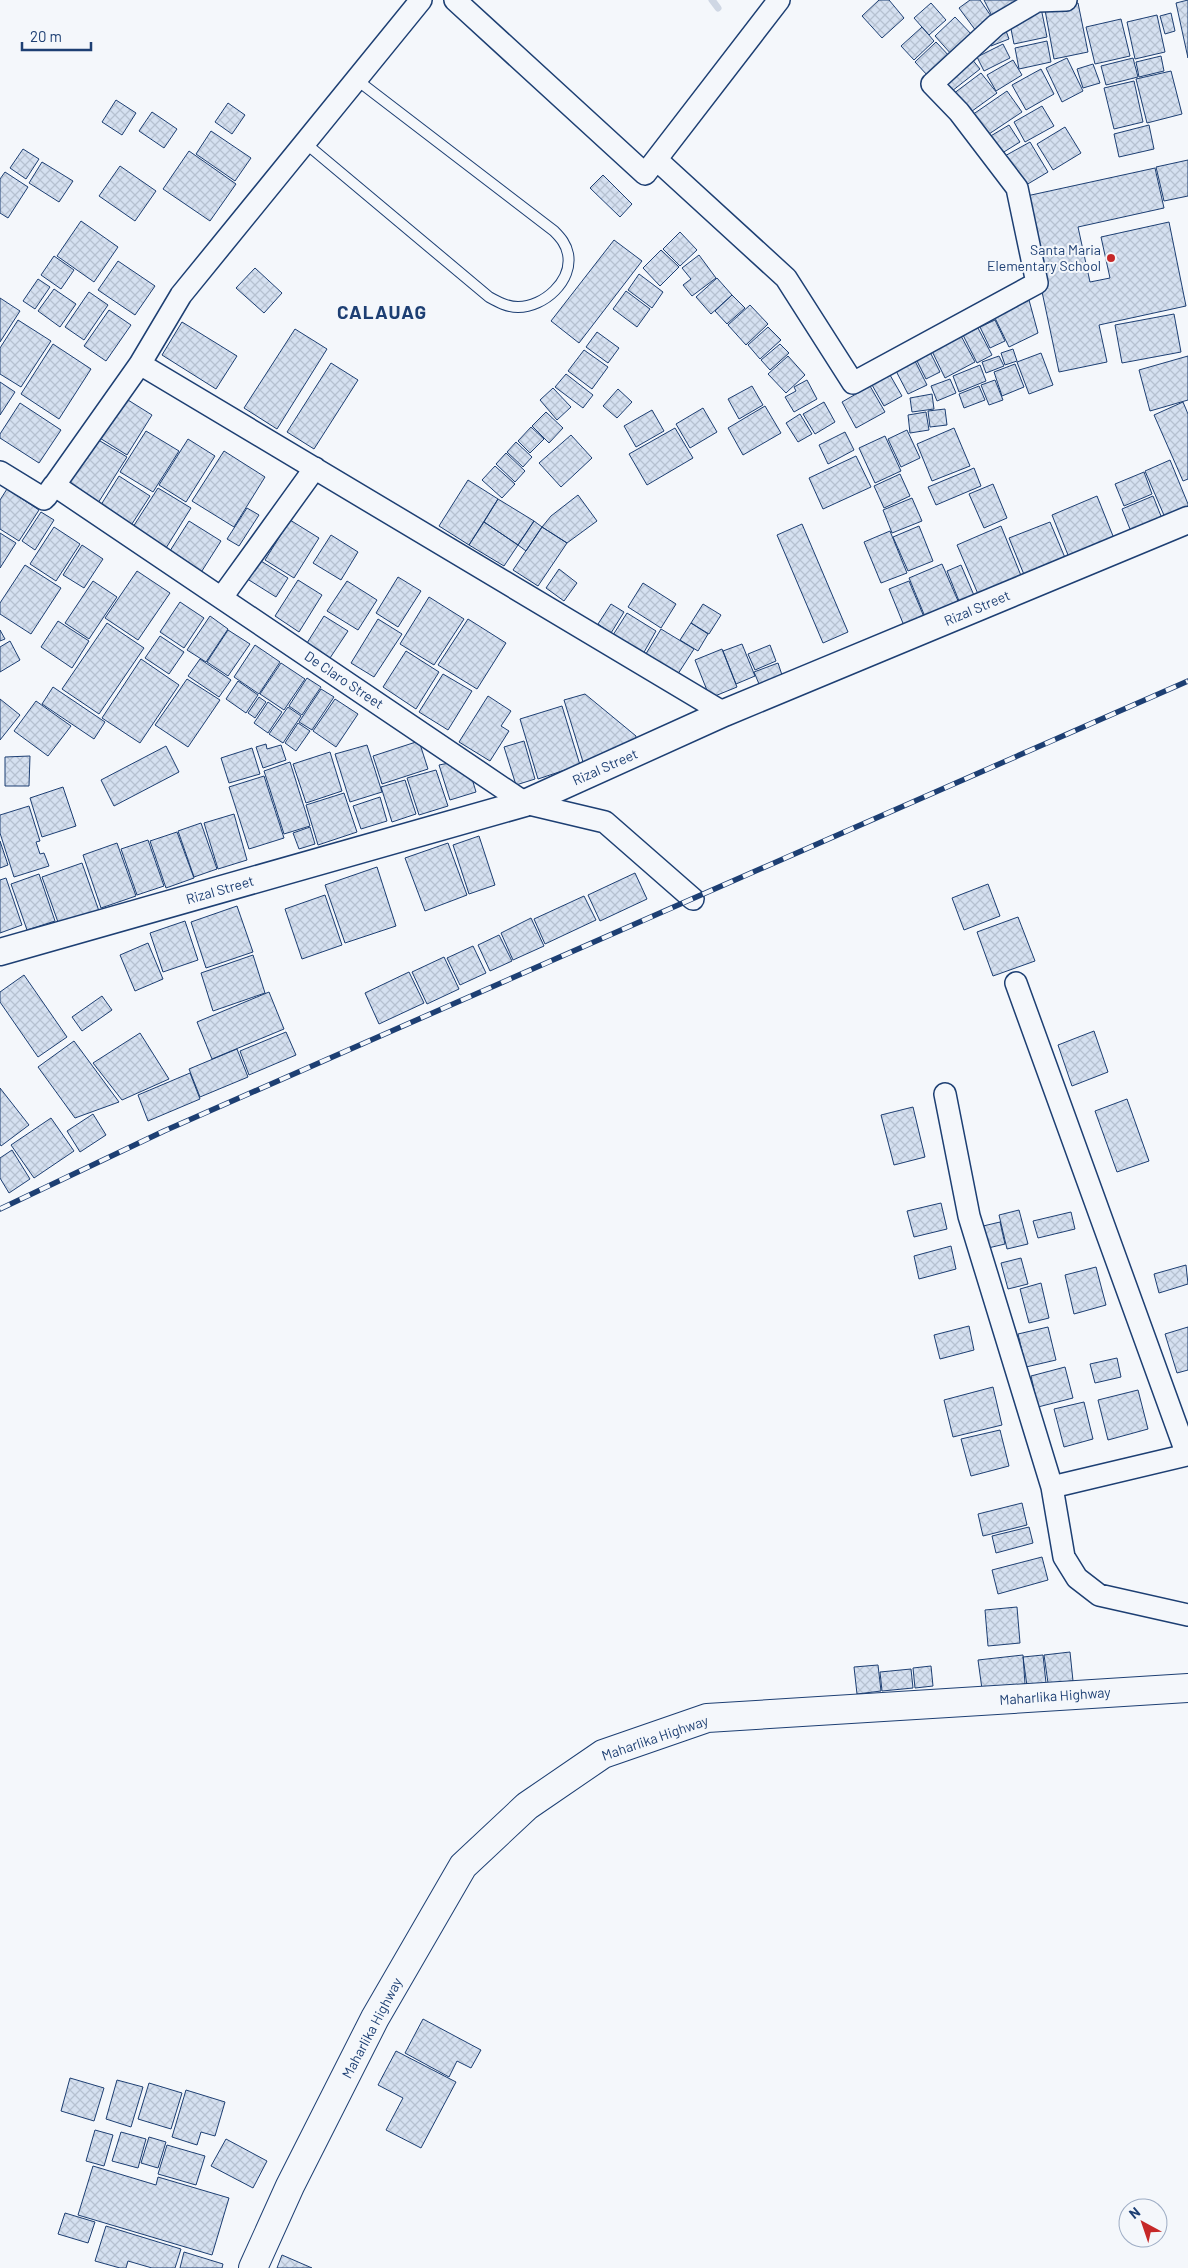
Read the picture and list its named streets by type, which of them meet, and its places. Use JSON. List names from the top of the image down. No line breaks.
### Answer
{"streets":{"highway":["Maharlika Highway"],"street":["Rizal Street","De Claro Street"]},"crossings":[["Rizal Street","De Claro Street"]],"districts":["CALAUAG"],"places":["Santa Maria Elementary School"],"scale_bar":"20 m","north":"top left"}
